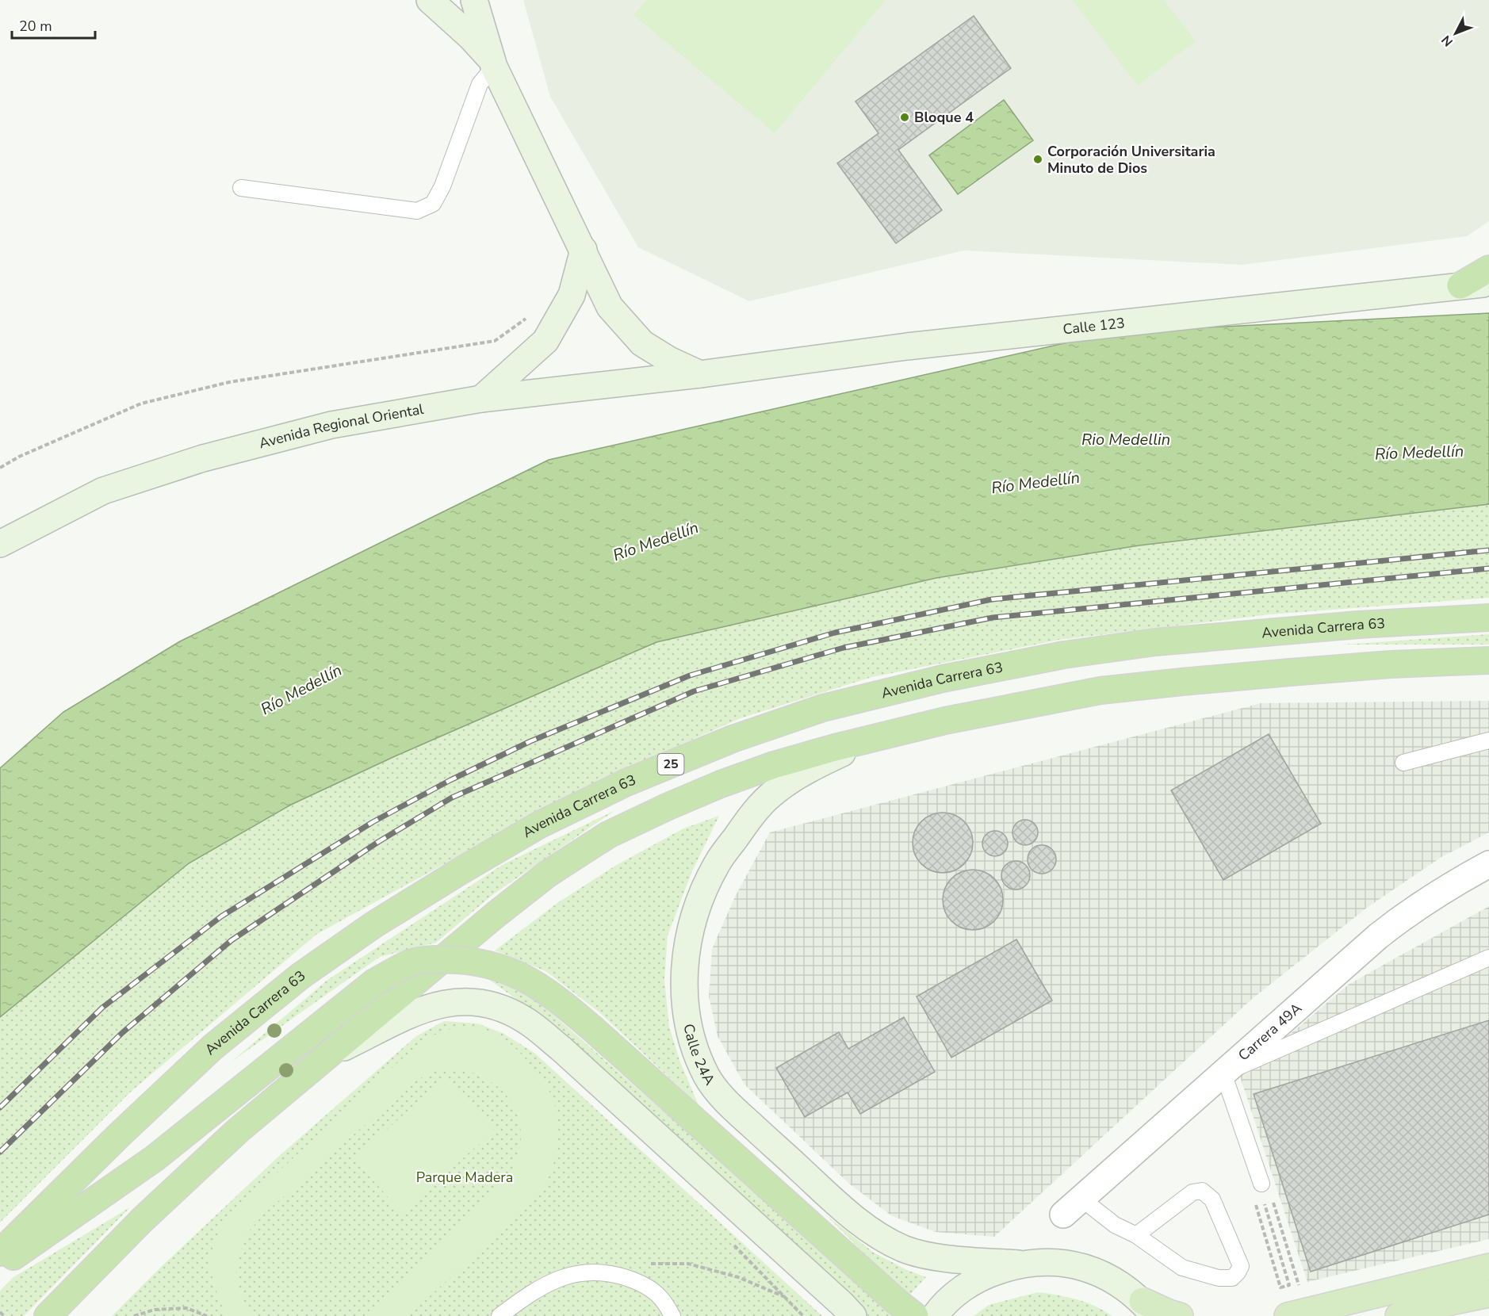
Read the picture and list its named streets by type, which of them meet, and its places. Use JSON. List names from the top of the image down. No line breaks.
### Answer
{"streets":{"highway":["Avenida Carrera 63","25"],"main road":["Calle 123","Avenida Regional Oriental","Calle 24A"],"street":["Carrera 49A"]},"crossings":[["Calle 123","Avenida Regional Oriental"]],"water":["Rio Medellin","Río Medellín"],"parks":["Parque Madera"],"places":["Bloque 4","Corporación Universitaria Minuto de Dios"],"scale_bar":"20 m","north":"bottom left"}
